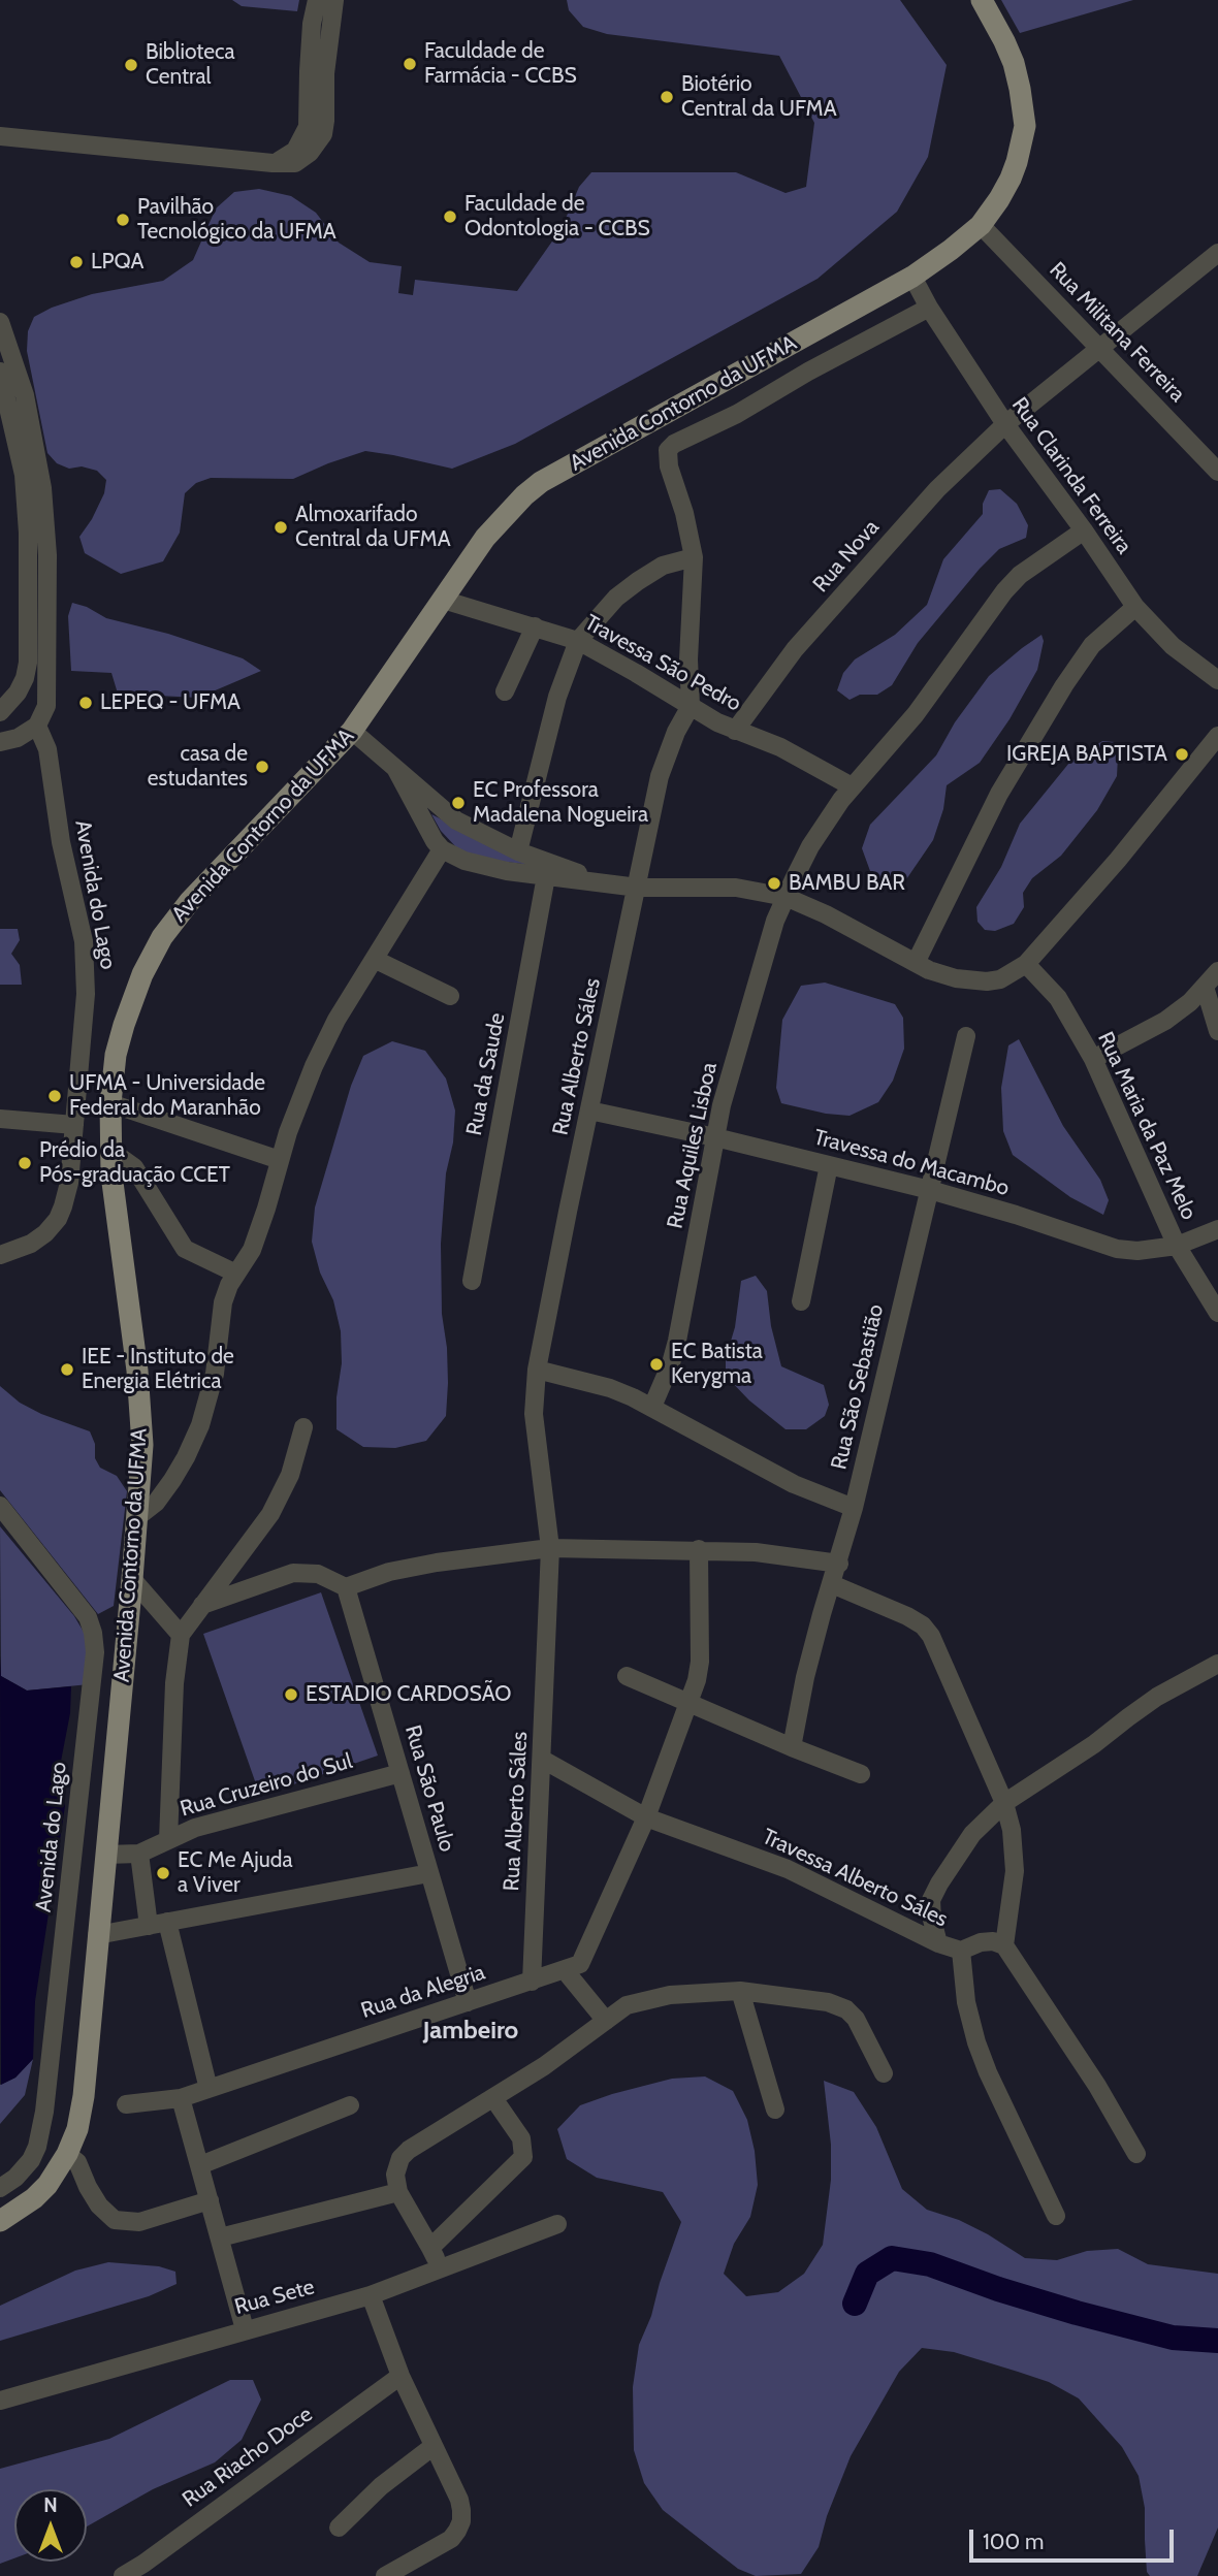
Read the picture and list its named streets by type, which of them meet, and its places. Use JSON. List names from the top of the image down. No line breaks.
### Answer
{"streets":{"main road":["Avenida Contorno da UFMA"],"street":["Rua Militana Ferreira","Rua Clarinda Ferreira","Rua Nova","Travessa São Pedro","Avenida do Lago","Rua Alberto Sáles","Rua da Saude","Rua Maria da Paz Melo","Rua Aquiles Lisboa","Travessa do Macambo","Rua São Sebastião","Rua Cruzeiro do Sul","Rua São Paulo","Travessa Alberto Sáles","Rua da Alegria","Rua Sete","Rua Riacho Doce"]},"crossings":[["Rua Militana Ferreira","Avenida Contorno da UFMA"],["Rua Militana Ferreira","Rua Nova"],["Avenida Contorno da UFMA","Rua Clarinda Ferreira"],["Avenida Contorno da UFMA","Travessa São Pedro"],["Avenida Contorno da UFMA","Rua Cruzeiro do Sul"],["Rua Clarinda Ferreira","Rua Nova"],["Rua Clarinda Ferreira","Rua Aquiles Lisboa"],["Rua Nova","Travessa São Pedro"],["Travessa São Pedro","Rua Alberto Sáles"],["Travessa São Pedro","Rua Aquiles Lisboa"],["Rua Alberto Sáles","Travessa do Macambo"],["Rua Alberto Sáles","Travessa Alberto Sáles"],["Rua Alberto Sáles","Rua da Alegria"],["Rua Maria da Paz Melo","Travessa do Macambo"],["Rua Aquiles Lisboa","Travessa do Macambo"],["Travessa do Macambo","Rua São Sebastião"],["Rua Cruzeiro do Sul","Rua São Paulo"],["Rua São Paulo","Rua da Alegria"],["Travessa Alberto Sáles","Rua da Alegria"]],"districts":["Jambeiro"],"places":["Faculdade de Farmácia - CCBS","Biblioteca Central","Biotério Central da UFMA","Faculdade de Odontologia - CCBS","Pavilhão Tecnológico da UFMA","LPQA","Almoxarifado Central da UFMA","LEPEQ - UFMA","IGREJA BAPTISTA","casa de estudantes","EC Professora Madalena Nogueira","BAMBU BAR","UFMA - Universidade Federal do Maranhão","Prédio da Pós-graduação CCET","EC Batista Kerygma","IEE - Instituto de Energia Elétrica","ESTADIO CARDOSÃO","EC Me Ajuda a Viver"],"scale_bar":"100 m","north":"top"}
